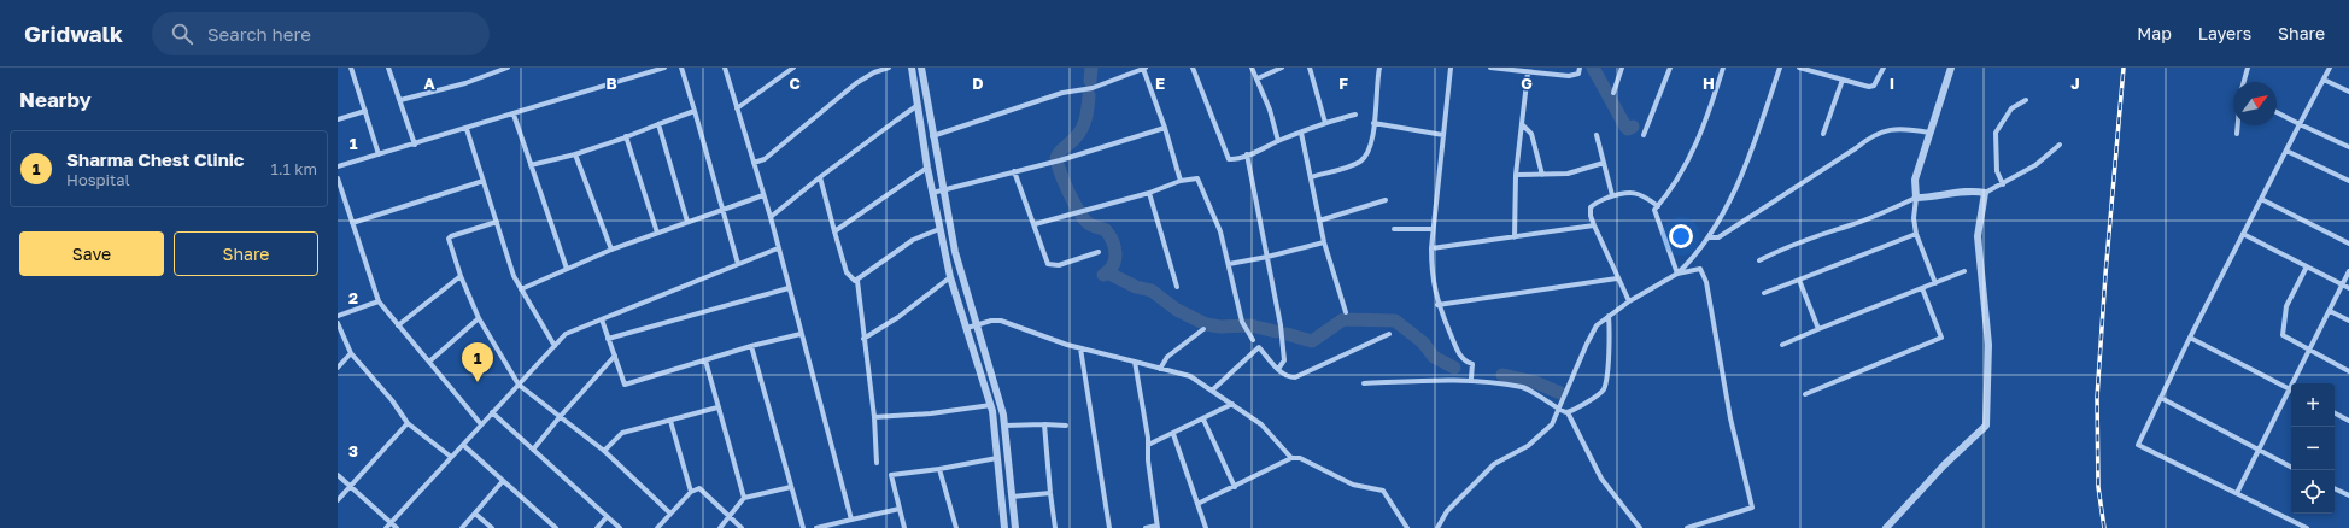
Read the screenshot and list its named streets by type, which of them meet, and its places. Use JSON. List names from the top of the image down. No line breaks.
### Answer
{"north":"top right","page":{"header":"Gridwalk","search":"Search here","nav":["Map","Layers","Share"],"heading":"Nearby","list":[{"mark":"1","name":"Sharma Chest Clinic","note":"Hospital","value":"1.1 km"}],"buttons":["Save","Share"],"pins":"1","map_buttons":["+","−"]},"grid":{"columns":["A","B","C","D","E","F","G","H","I","J"],"rows":["1","2","3"]}}
